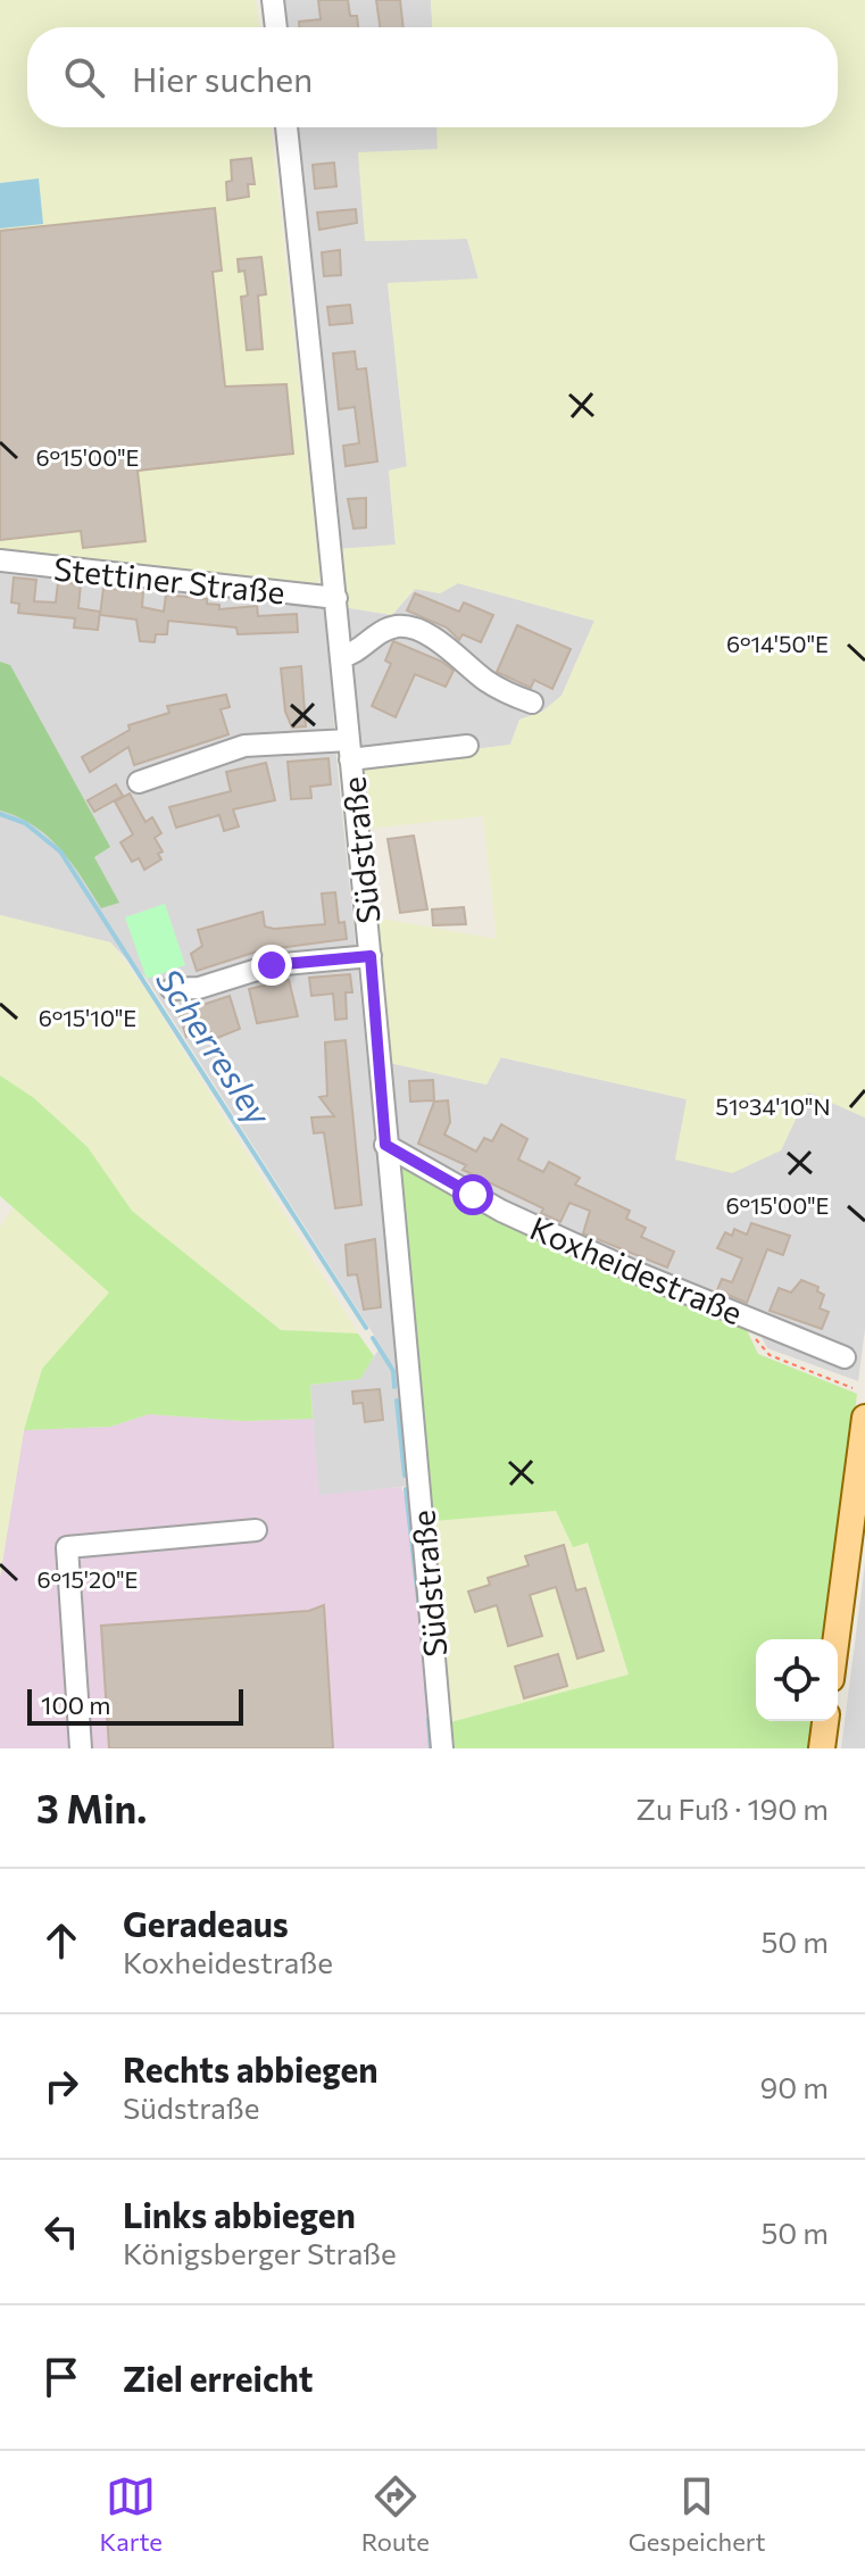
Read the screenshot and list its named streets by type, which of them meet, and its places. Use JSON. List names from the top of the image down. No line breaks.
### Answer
{"streets":{"street":["Stettiner Straße","Südstraße","Koxheidestraße"]},"crossings":[["Stettiner Straße","Südstraße"],["Südstraße","Koxheidestraße"]],"water":["Scherresley"],"scale_bar":"100 m","page":{"search":"Hier suchen","scale":"100 m","heading":["3 Min.","Zu Fuß · 190 m"],"list":[["Geradeaus","Koxheidestraße","50 m"],["Rechts abbiegen","Südstraße","90 m"],["Links abbiegen","Königsberger Straße","50 m"],"Ziel erreicht"],"nav":["Karte","Route","Gespeichert"]},"coordinates":["6°15'00\"E","6°14'50\"E","6°15'10\"E","51°34'10\"N","6°15'20\"E"]}
